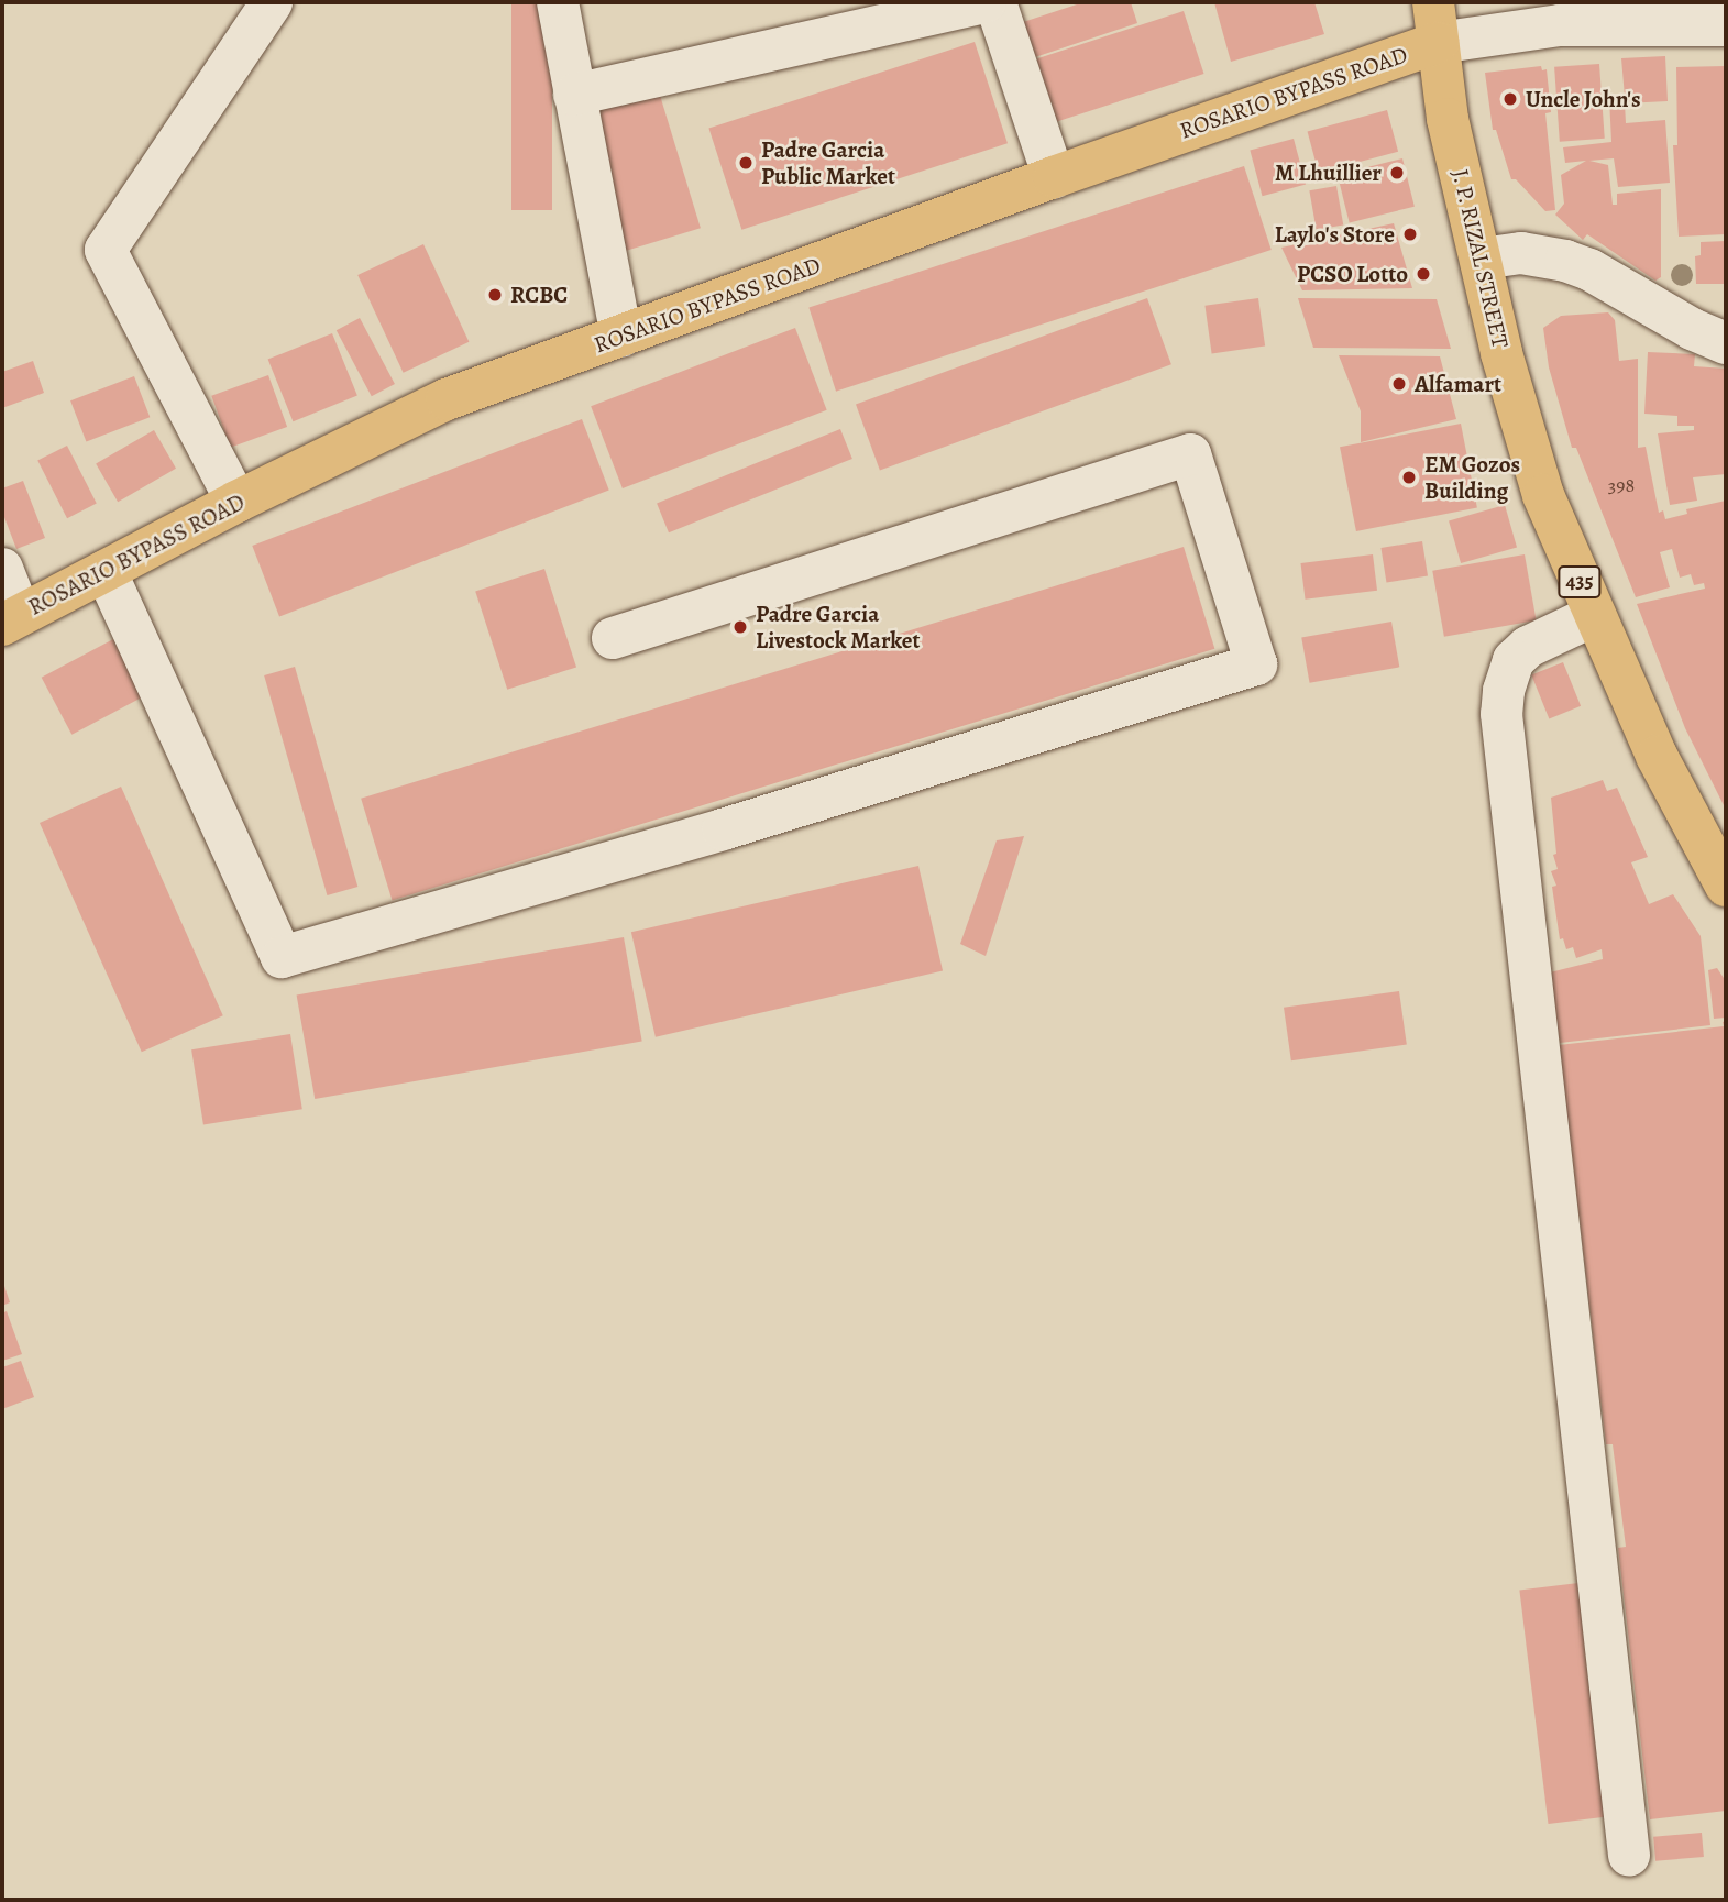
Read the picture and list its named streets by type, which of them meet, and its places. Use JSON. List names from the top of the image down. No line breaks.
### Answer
{"streets":{"main road":["ROSARIO BYPASS ROAD","J. P. RIZAL STREET","435"]},"crossings":[["ROSARIO BYPASS ROAD","J. P. RIZAL STREET"]],"places":["Uncle John's","Padre Garcia Public Market","M Lhuillier","Laylo's Store","PCSO Lotto","RCBC","Alfamart","EM Gozos Building","Padre Garcia Livestock Market"],"house_numbers":["398"]}
